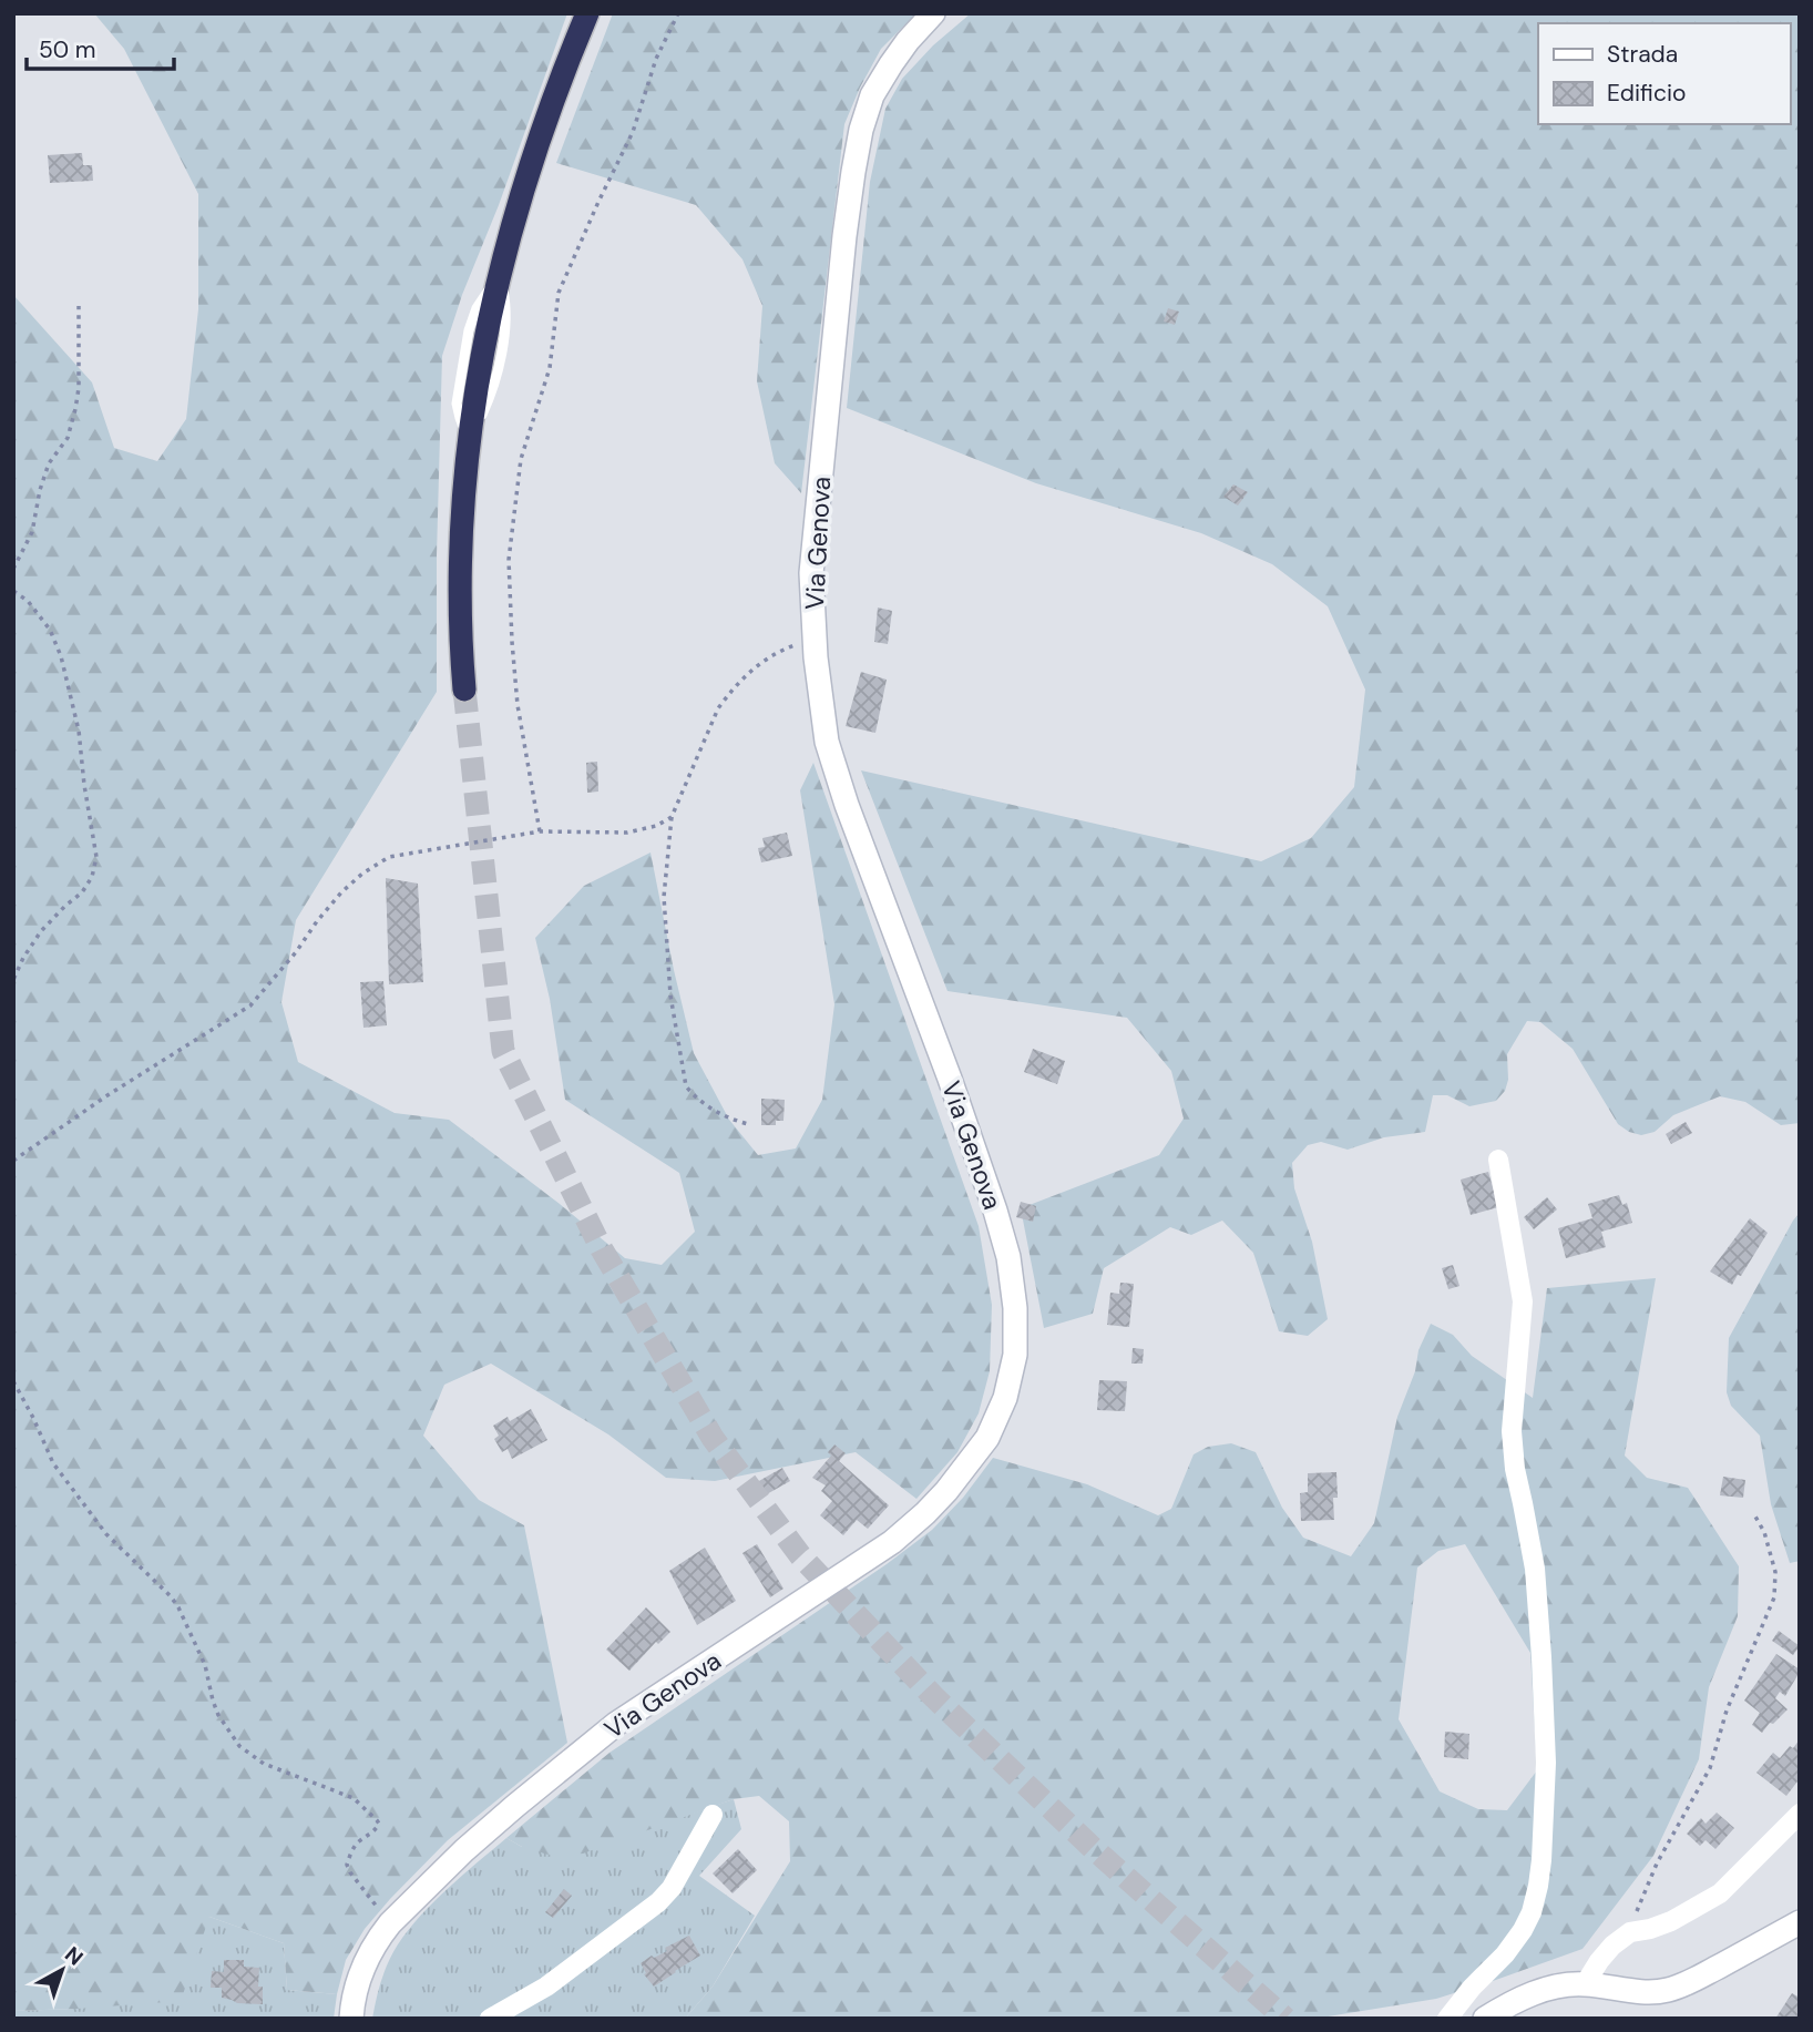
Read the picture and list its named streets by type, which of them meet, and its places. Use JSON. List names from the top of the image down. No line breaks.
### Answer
{"streets":{"main road":["Via Genova"]},"legend":["Strada","Edificio"],"scale_bar":"50 m","north":"top right"}
